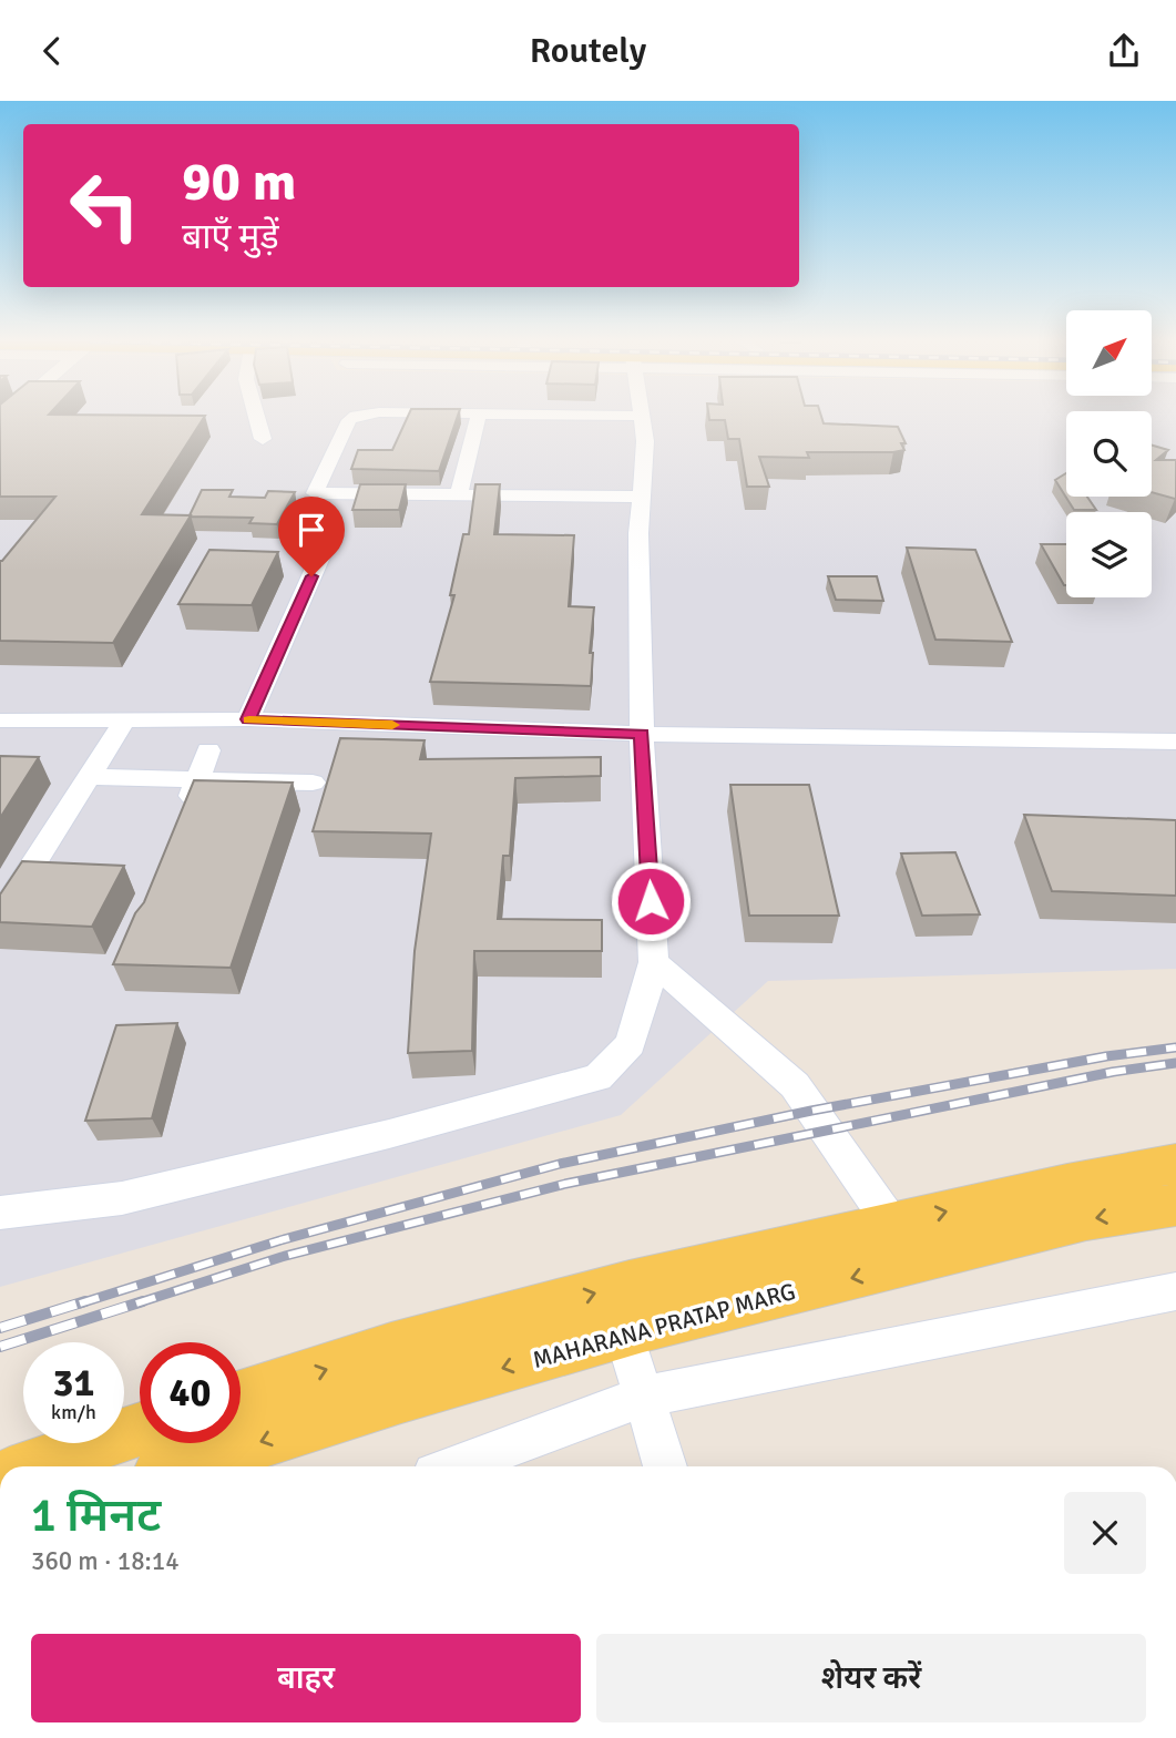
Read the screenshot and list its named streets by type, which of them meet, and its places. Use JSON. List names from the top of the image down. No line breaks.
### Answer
{"streets":{"main road":["MAHARANA PRATAP MARG"]},"north":"top right","page":{"header":"Routely","turn":["90 m","बाएँ मुड़ें"],"speed":"31 km/h","limit":"40","heading":["1 मिनट","360 m · 18:14"],"buttons":["बाहर","शेयर करें"]}}
